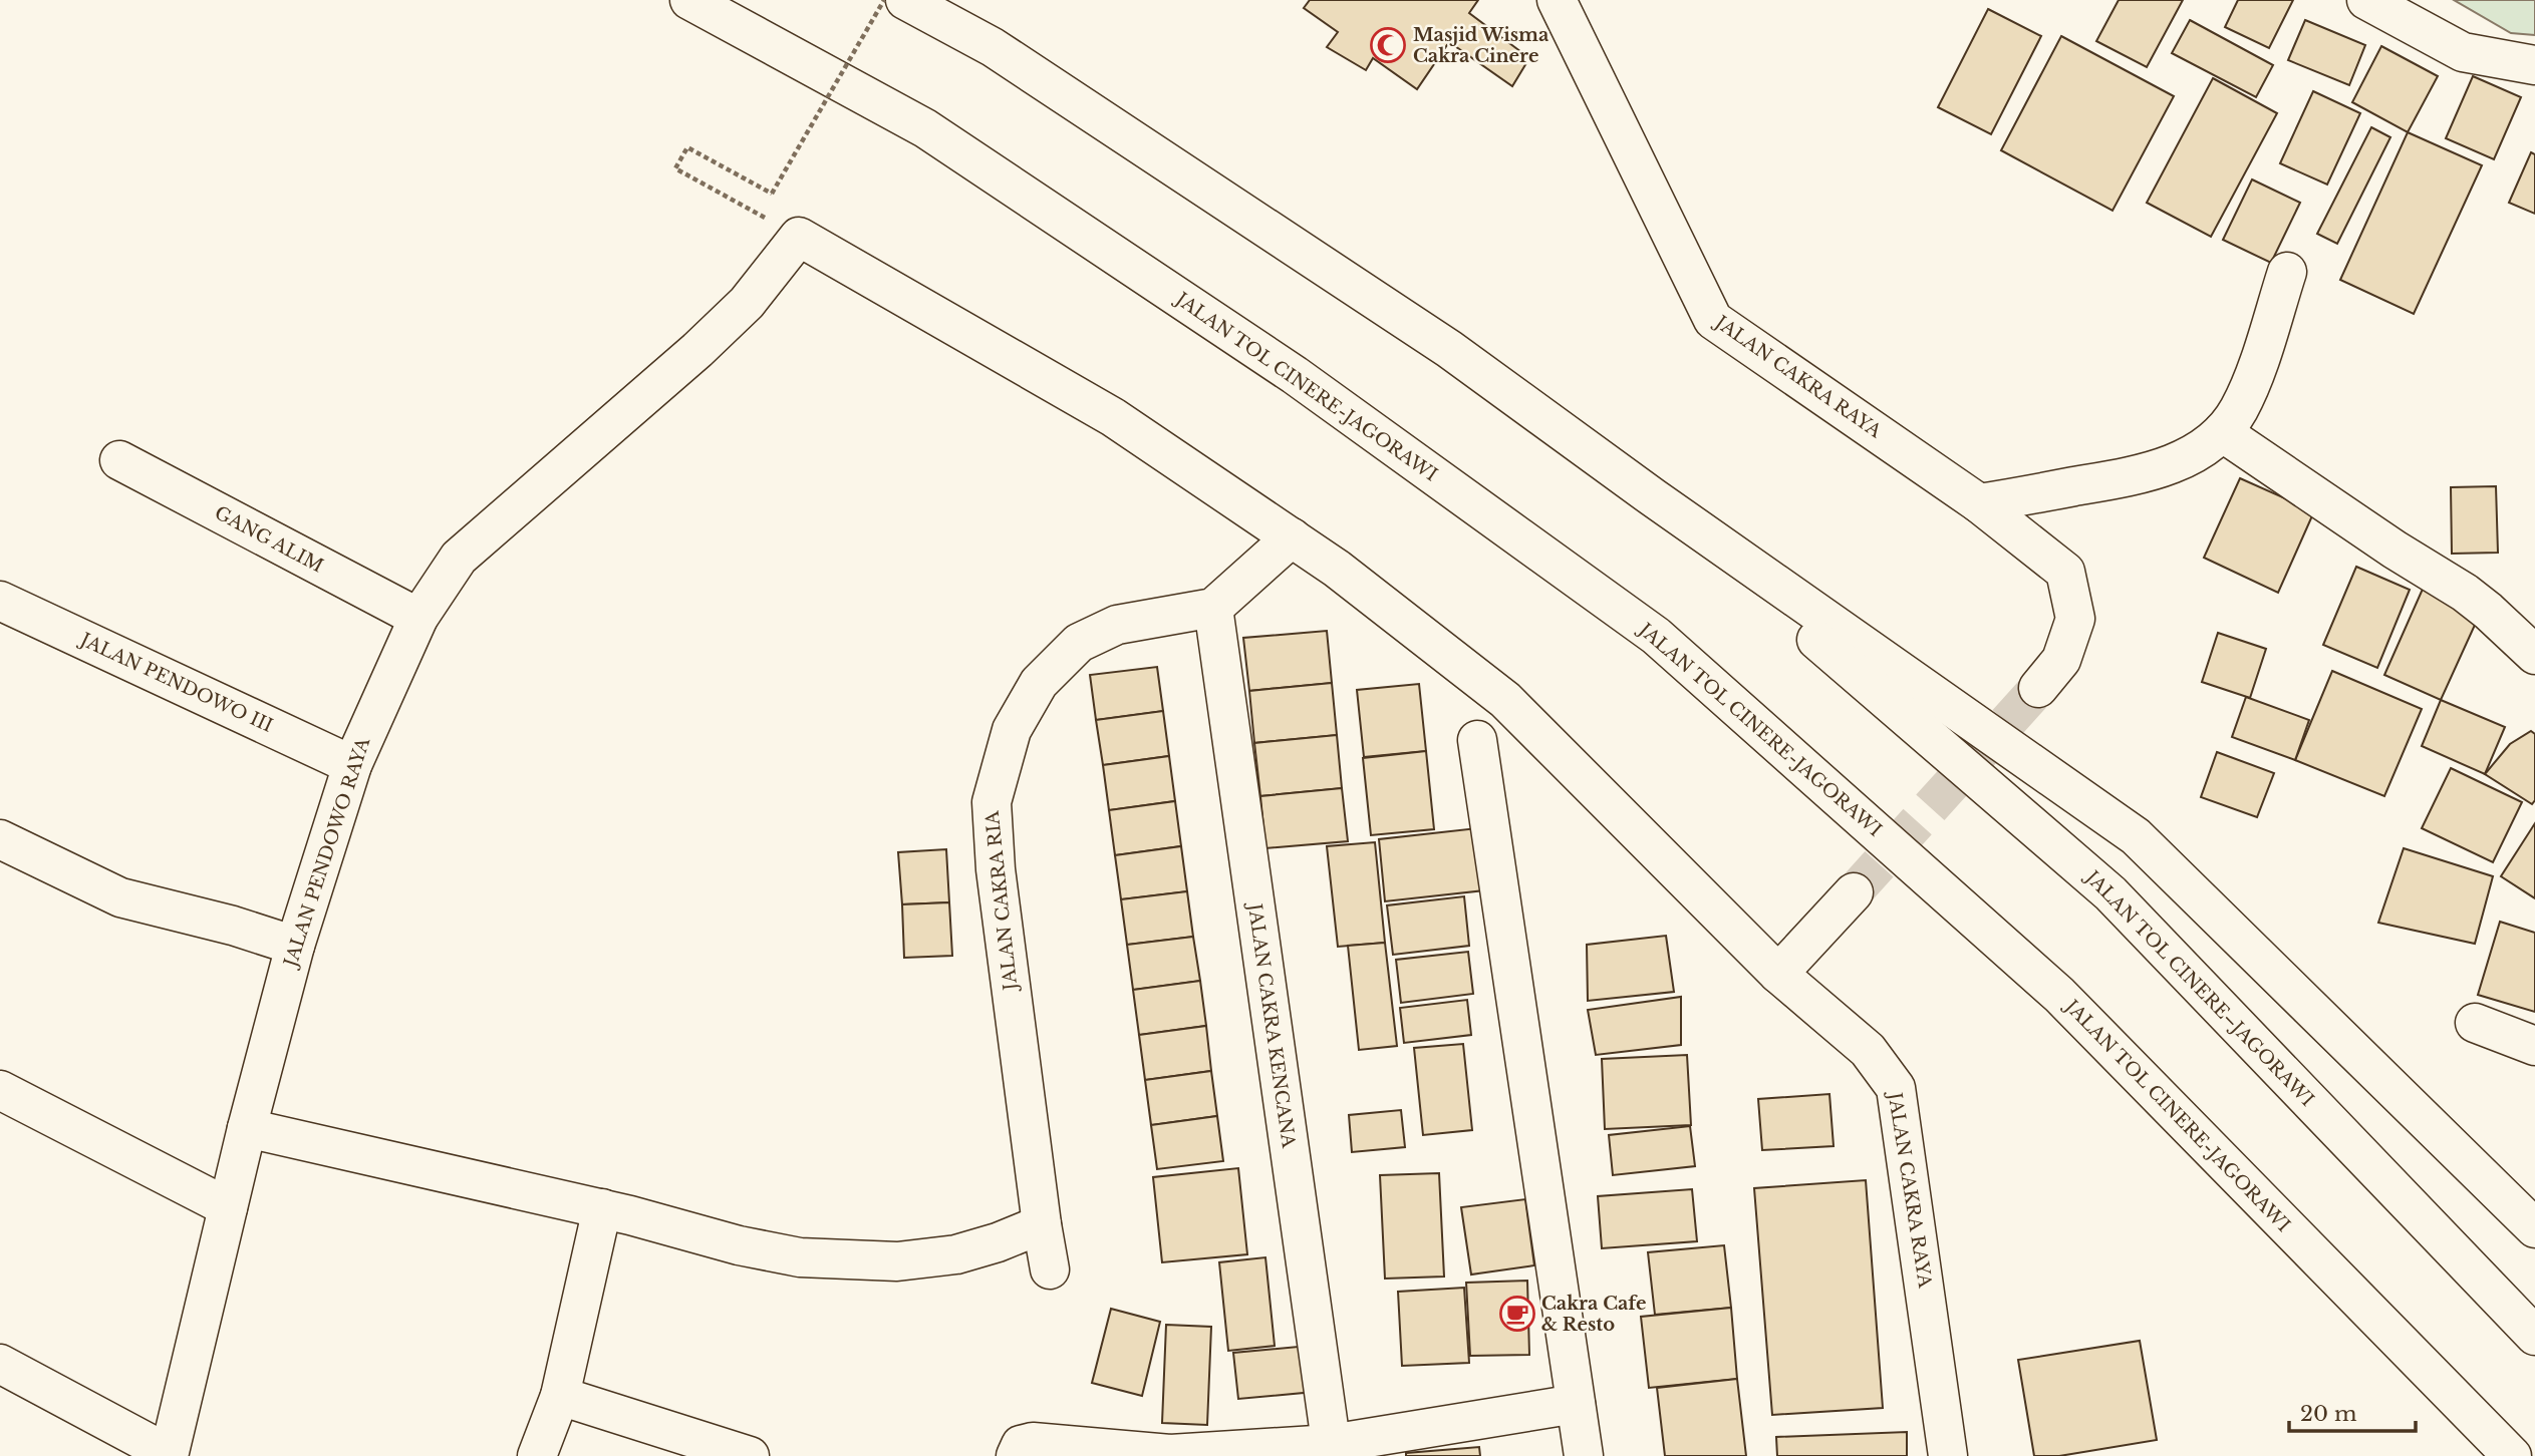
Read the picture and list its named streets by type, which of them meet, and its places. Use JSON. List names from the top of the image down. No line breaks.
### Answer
{"streets":{"main road":["JALAN CAKRA RAYA","JALAN TOL CINERE-JAGORAWI","GANG ALIM","JALAN PENDOWO III","JALAN PENDOWO RAYA","JALAN CAKRA RIA","JALAN TOL CINERE–JAGORAWI","JALAN CAKRA KENCANA"]},"crossings":[["JALAN CAKRA RAYA","JALAN PENDOWO RAYA"],["GANG ALIM","JALAN PENDOWO RAYA"],["JALAN PENDOWO III","JALAN PENDOWO RAYA"],["JALAN CAKRA RIA","JALAN CAKRA KENCANA"]],"places":{"mosque":["Masjid Wisma Cakra Cinere"],"cafe":["Cakra Cafe & Resto"]},"scale_bar":"20 m"}
